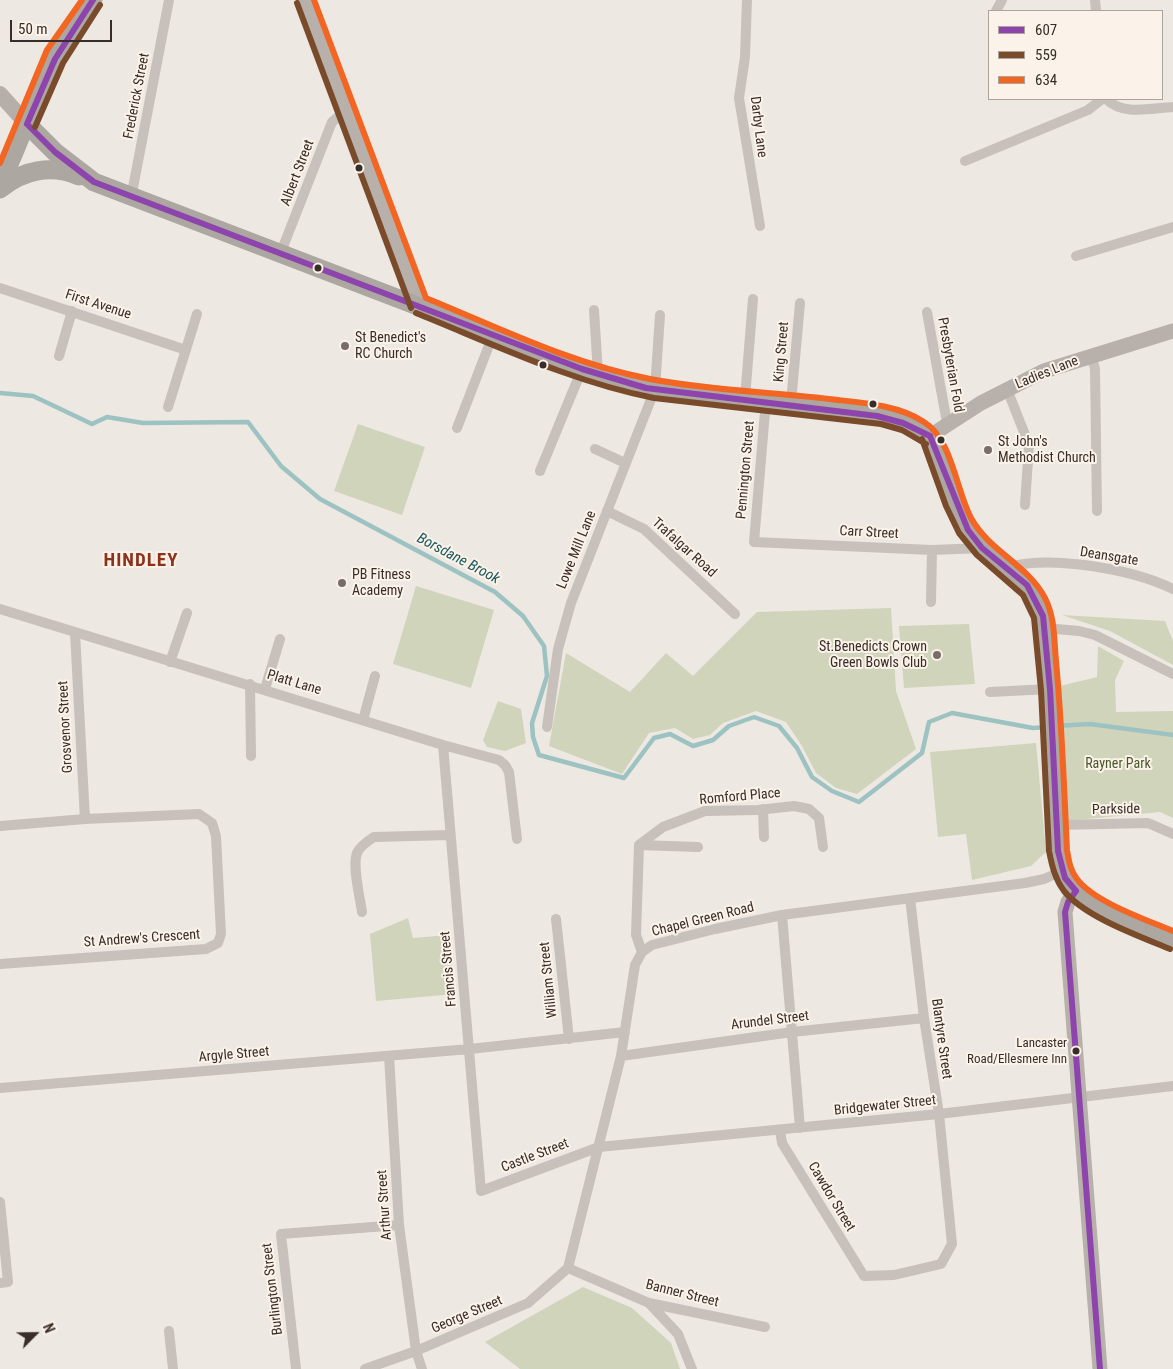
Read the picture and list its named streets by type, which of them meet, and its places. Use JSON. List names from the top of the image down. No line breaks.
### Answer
{"streets":{"street":["Frederick Street","Darby Lane","Albert Street","First Avenue","King Street","Presbyterian Fold","Ladies Lane","Pennington Street","Carr Street","Trafalgar Road","Lowe Mill Lane","Deansgate","Platt Lane","Grosvenor Street","Romford Place","Parkside","Chapel Green Road","St Andrew's Crescent","Francis Street","William Street","Arundel Street","Blantyre Street","Argyle Street","Bridgewater Street","Castle Street","Cawdor Street","Arthur Street","Burlington Street","Banner Street","George Street"]},"crossings":[["Presbyterian Fold","Ladies Lane"],["Pennington Street","Carr Street"],["Trafalgar Road","Lowe Mill Lane"],["Platt Lane","Grosvenor Street"],["Platt Lane","Francis Street"],["Grosvenor Street","St Andrew's Crescent"],["Chapel Green Road","Arundel Street"],["Chapel Green Road","Blantyre Street"],["Chapel Green Road","Argyle Street"],["Chapel Green Road","Bridgewater Street"],["Chapel Green Road","Castle Street"],["Chapel Green Road","Banner Street"],["Chapel Green Road","George Street"],["Francis Street","Argyle Street"],["Francis Street","Castle Street"],["William Street","Argyle Street"],["Arundel Street","Blantyre Street"],["Blantyre Street","Bridgewater Street"],["Blantyre Street","Cawdor Street"],["Argyle Street","Arthur Street"],["Bridgewater Street","Castle Street"],["Bridgewater Street","Cawdor Street"],["Arthur Street","Burlington Street"],["Arthur Street","George Street"],["Banner Street","George Street"]],"districts":["HINDLEY"],"water":["Borsdane Brook"],"parks":["Rayner Park"],"places":["St Benedict's RC Church","St John's Methodist Church","PB Fitness Academy","St.Benedicts Crown Green Bowls Club","Lancaster Road/Ellesmere Inn"],"lines":["transit line 607","transit line 634","transit line 559"],"legend":["607","559","634"],"scale_bar":"50 m","north":"top right"}
